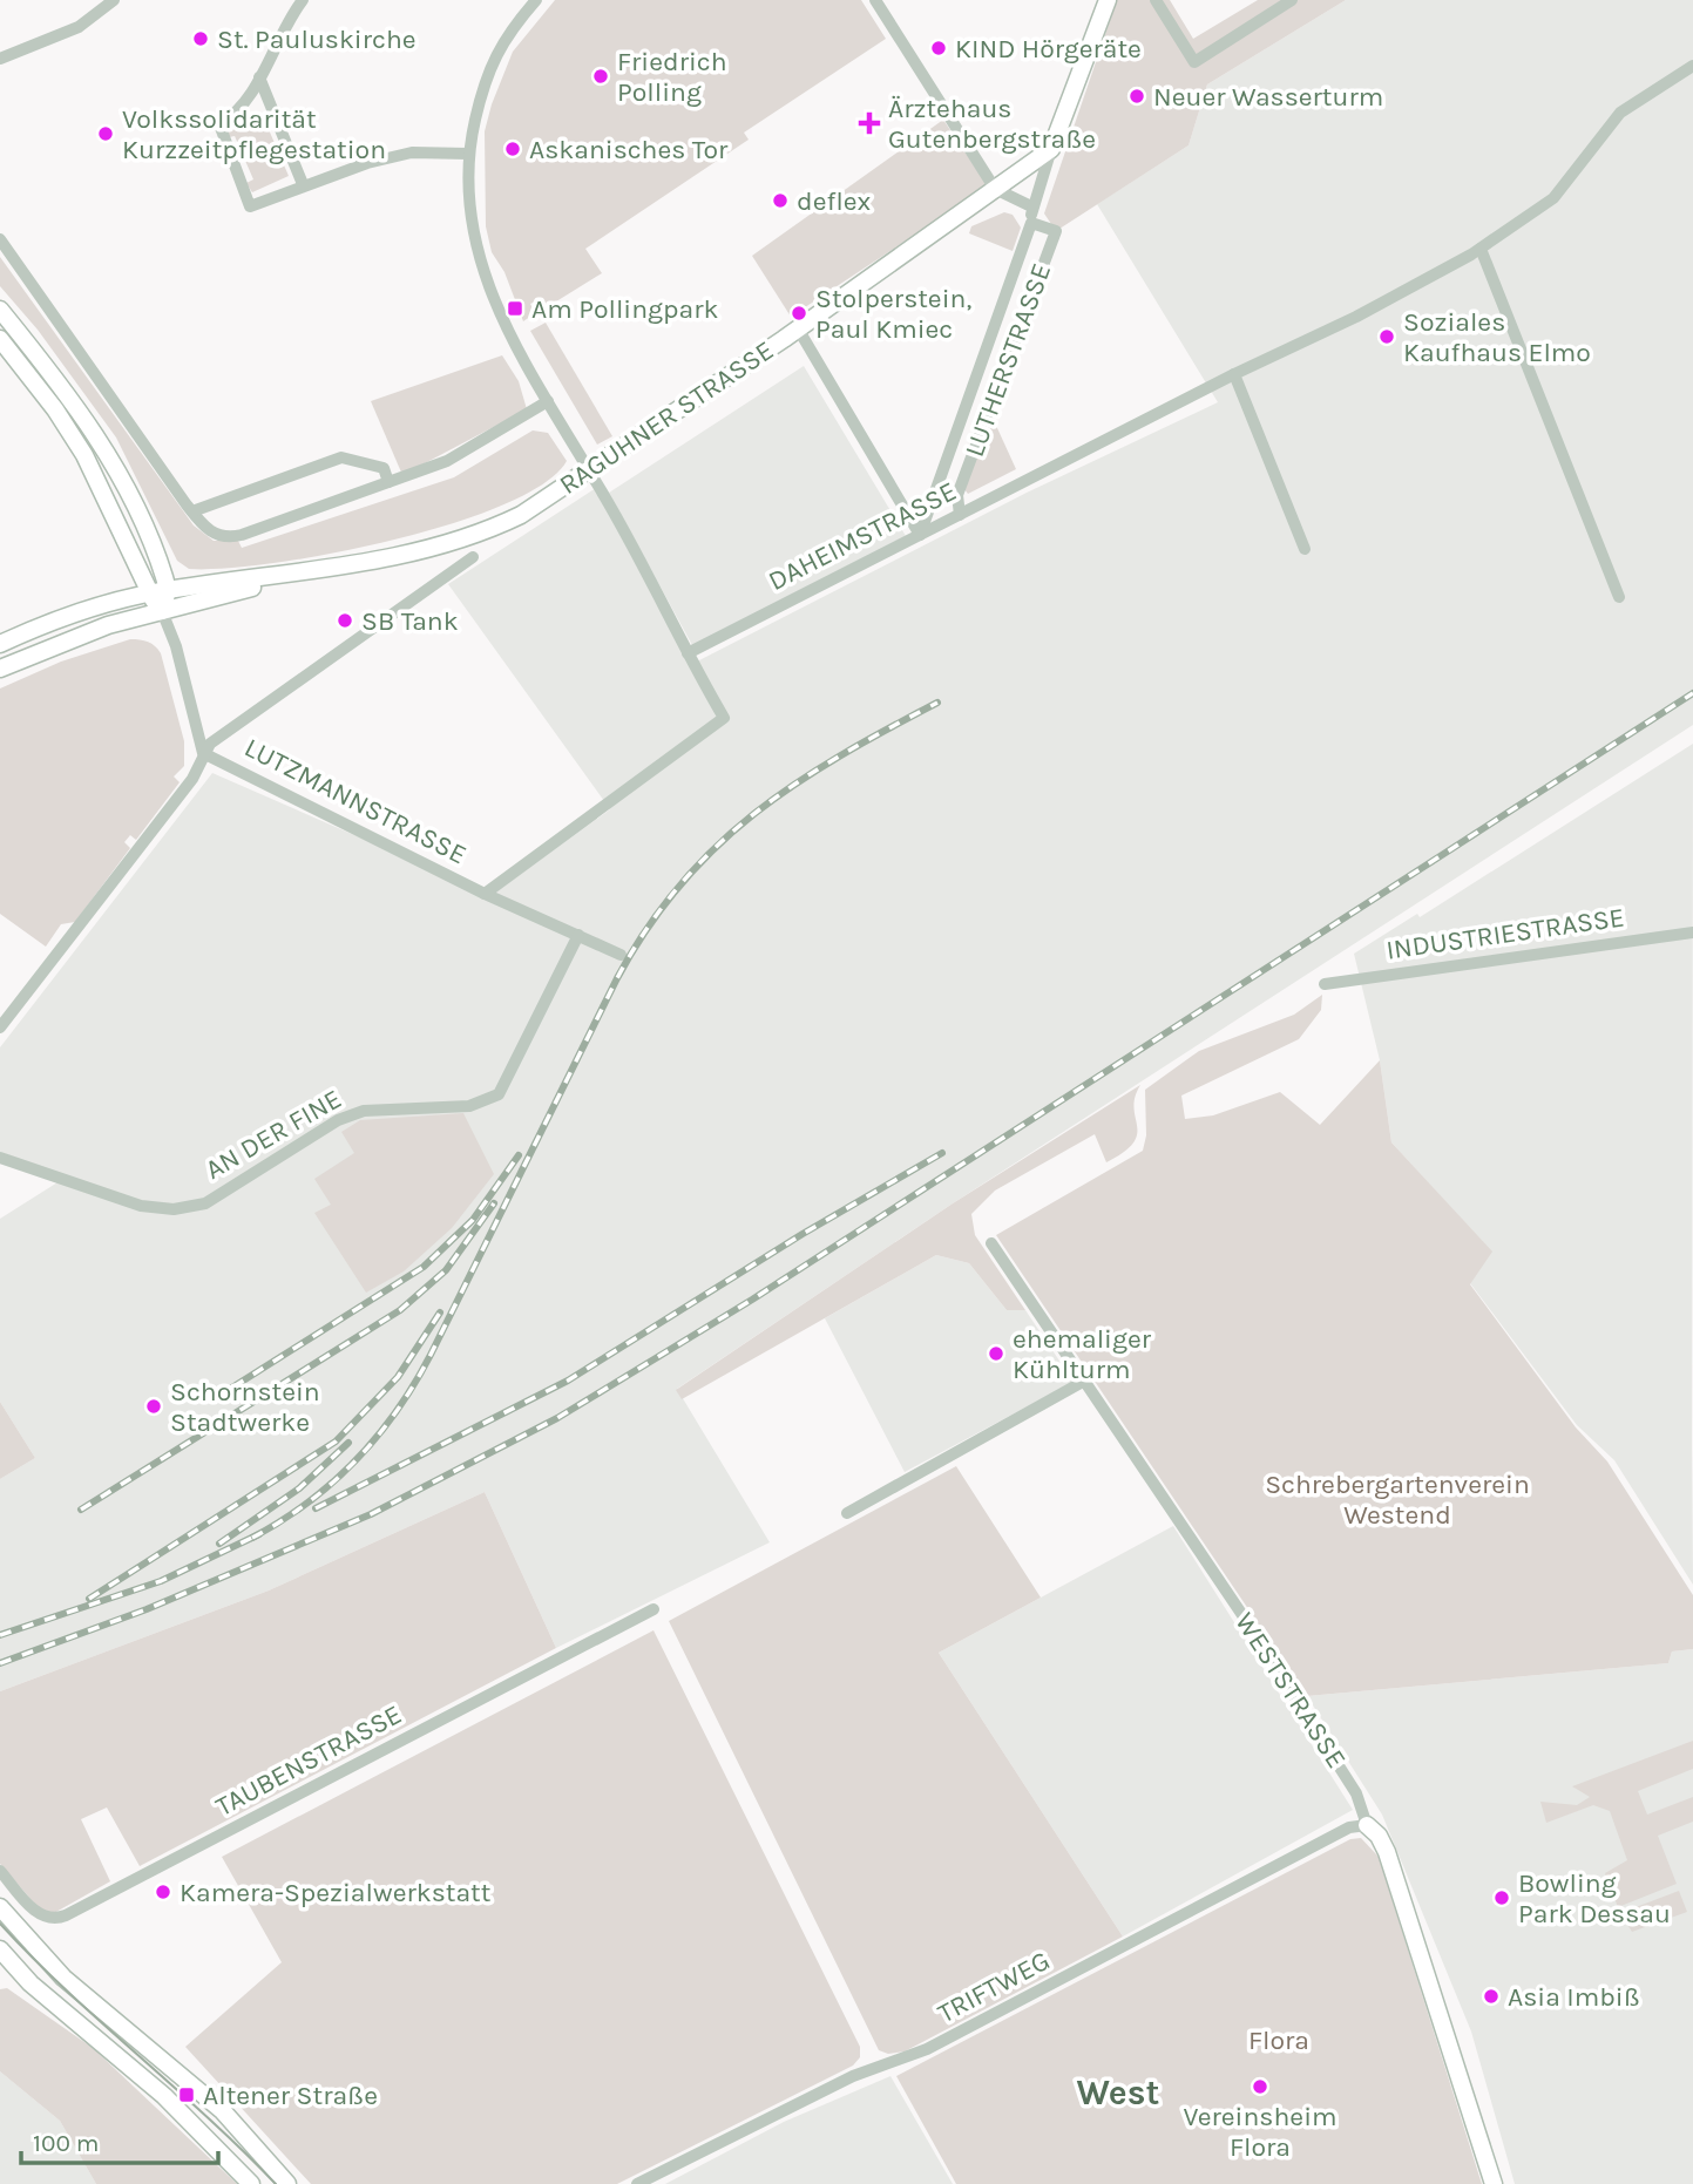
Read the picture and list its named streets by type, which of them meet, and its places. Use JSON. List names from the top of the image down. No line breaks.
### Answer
{"streets":{"main road":["LUTHERSTRASSE","RAGUHNER STRASSE","WESTSTRASSE"],"street":["DAHEIMSTRASSE","LUTZMANNSTRASSE","INDUSTRIESTRASSE","AN DER FINE","TAUBENSTRASSE","TRIFTWEG"]},"crossings":[["LUTHERSTRASSE","RAGUHNER STRASSE"],["LUTHERSTRASSE","DAHEIMSTRASSE"],["RAGUHNER STRASSE","LUTZMANNSTRASSE"],["LUTZMANNSTRASSE","AN DER FINE"],["WESTSTRASSE","TRIFTWEG"]],"districts":["West"],"parks":["Schrebergartenverein Westend","Flora"],"places":{"other":["St. Pauluskirche","KIND Hörgeräte","Friedrich Polling","Neuer Wasserturm","Volkssolidarität Kurzzeitpflegestation","Askanisches Tor","deflex","Stolperstein, Paul Kmiec","Soziales Kaufhaus Elmo","SB Tank","ehemaliger Kühlturm","Schornstein Stadtwerke","Kamera-Spezialwerkstatt","Bowling Park Dessau","Asia Imbiß","Vereinsheim Flora"],"health":["Ärztehaus Gutenbergstraße"],"transit":["Am Pollingpark","Altener Straße"]},"scale_bar":"100 m"}
